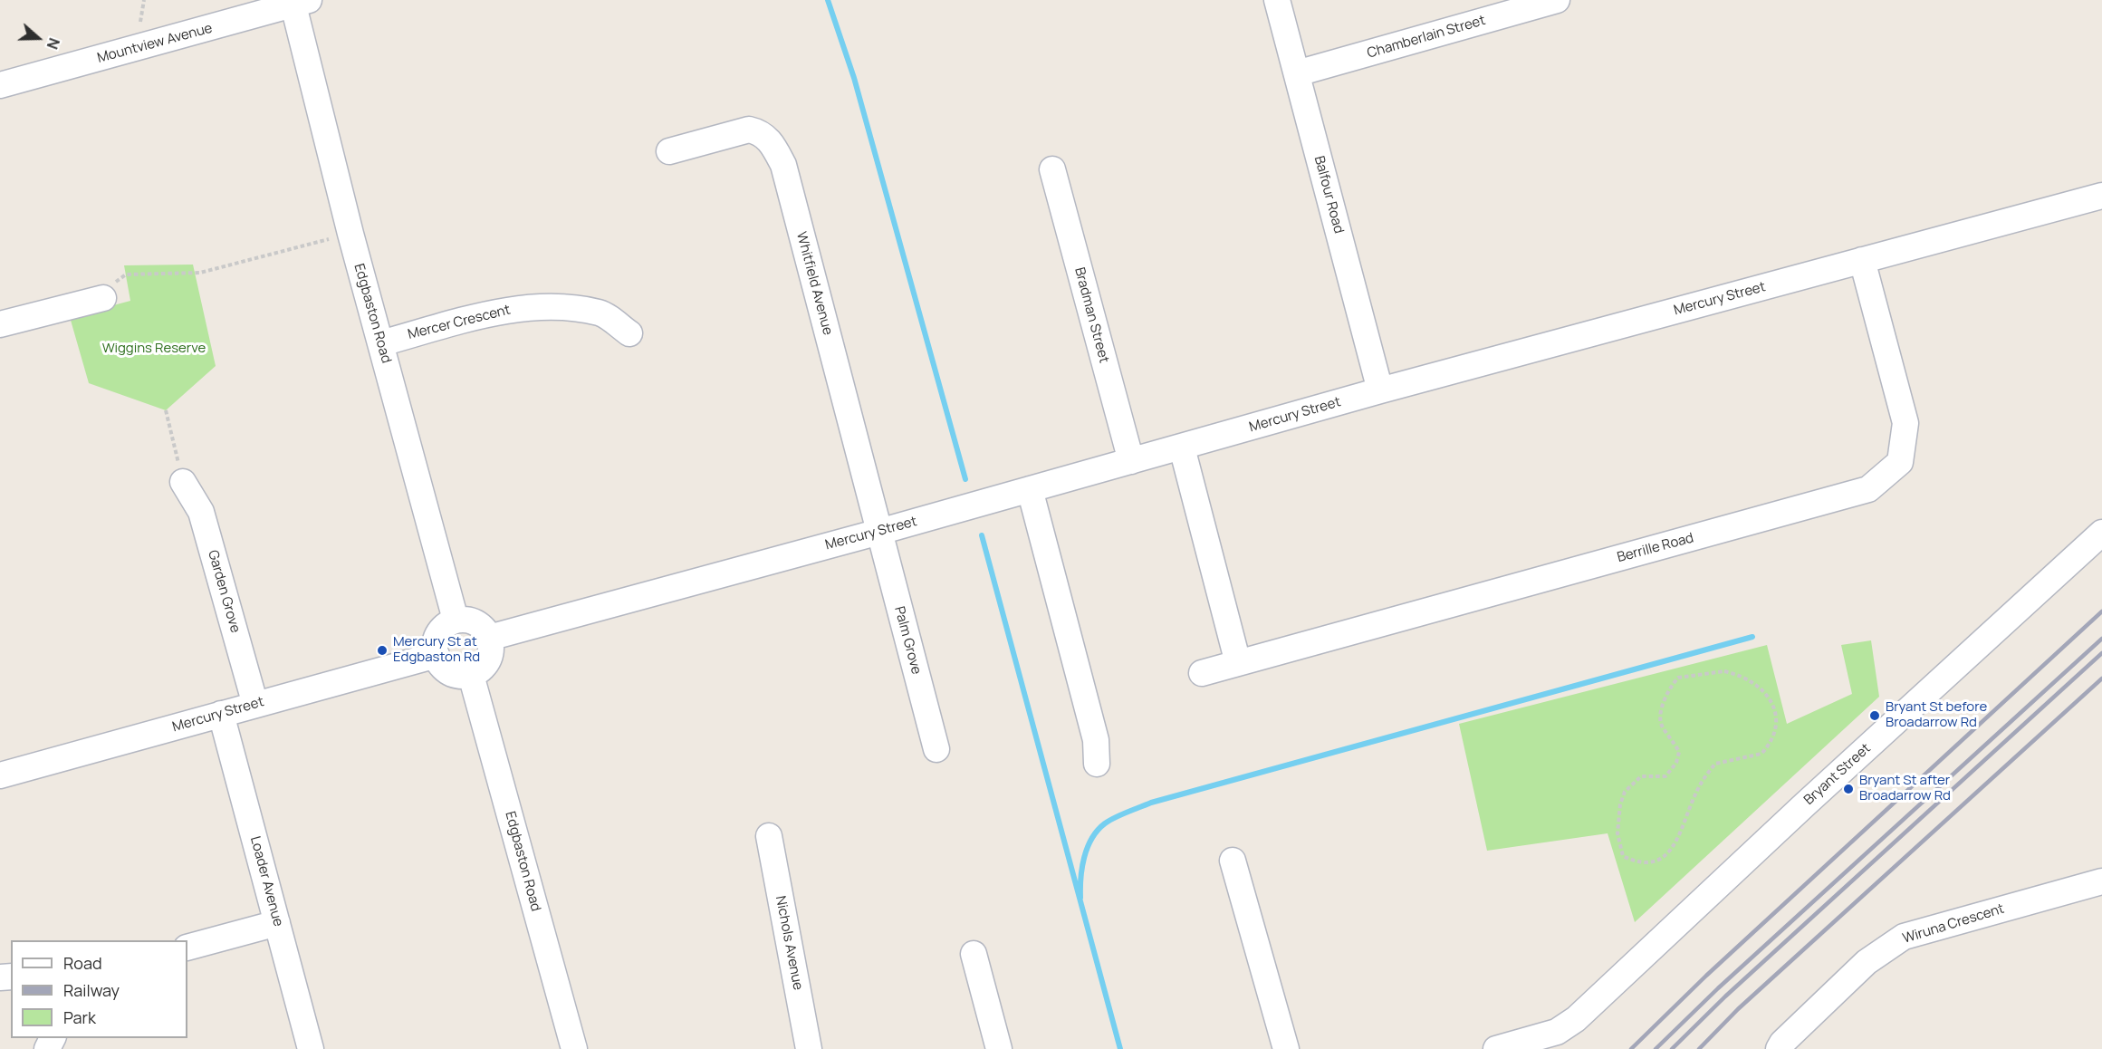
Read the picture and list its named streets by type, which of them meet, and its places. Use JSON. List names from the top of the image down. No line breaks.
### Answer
{"streets":{"street":["Chamberlain Street","Mountview Avenue","Balfour Road","Whitfield Avenue","Mercury Street","Edgbaston Road","Bradman Street","Mercer Crescent","Berrille Road","Garden Grove","Palm Grove","Bryant Street","Loader Avenue","Wiruna Crescent","Nichols Avenue"]},"crossings":[["Chamberlain Street","Balfour Road"],["Mountview Avenue","Edgbaston Road"],["Balfour Road","Mercury Street"],["Whitfield Avenue","Mercury Street"],["Whitfield Avenue","Palm Grove"],["Mercury Street","Edgbaston Road"],["Mercury Street","Bradman Street"],["Mercury Street","Berrille Road"],["Mercury Street","Garden Grove"],["Mercury Street","Palm Grove"],["Mercury Street","Loader Avenue"],["Edgbaston Road","Mercer Crescent"]],"parks":["Wiggins Reserve"],"places":["Mercury St at Edgbaston Rd","Bryant St before Broadarrow Rd","Bryant St after Broadarrow Rd"],"legend":["Road","Railway","Park"],"north":"right"}
